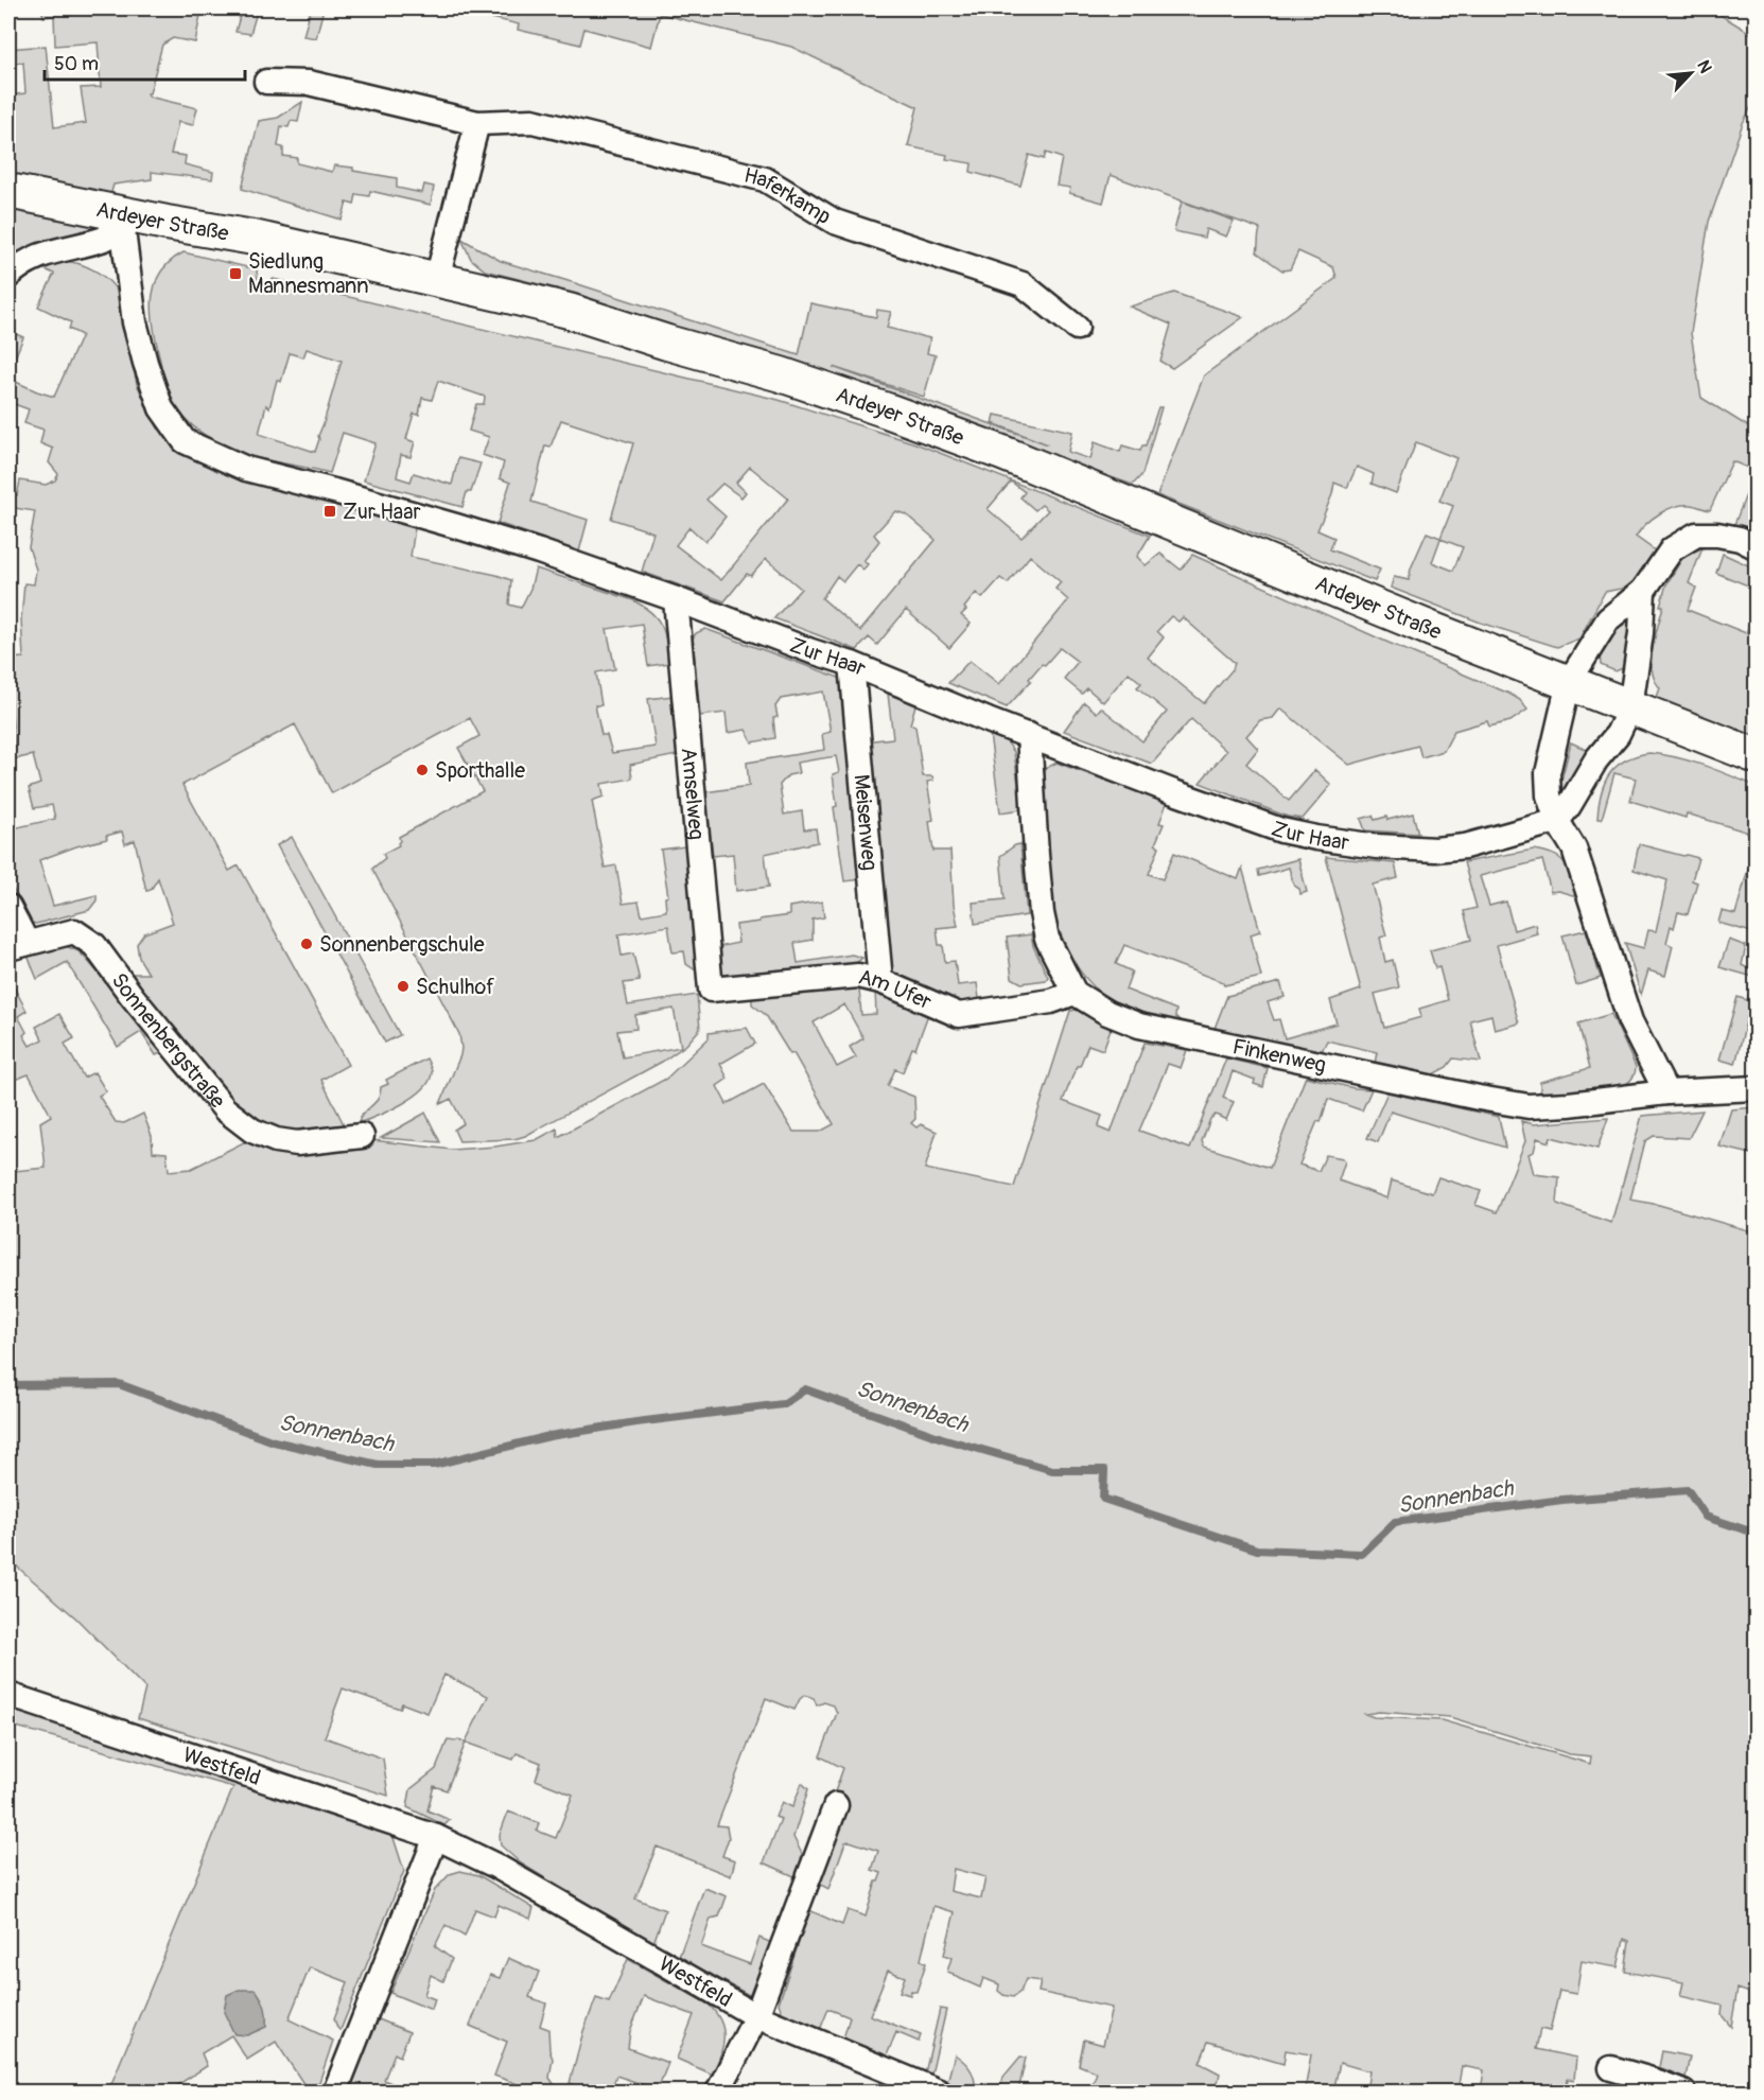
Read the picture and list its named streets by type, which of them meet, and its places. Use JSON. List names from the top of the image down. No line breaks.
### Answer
{"streets":{"main road":["Ardeyer Straße"],"street":["Haferkamp","Zur Haar","Amselweg","Meisenweg","Am Ufer","Sonnenbergstraße","Finkenweg","Westfeld"]},"crossings":[["Ardeyer Straße","Zur Haar"],["Zur Haar","Amselweg"],["Zur Haar","Meisenweg"],["Amselweg","Am Ufer"],["Meisenweg","Am Ufer"],["Am Ufer","Finkenweg"]],"water":["Sonnenbach"],"places":{"transit":["Siedlung Mannesmann","Zur Haar"],"other":["Sporthalle","Sonnenbergschule","Schulhof"]},"scale_bar":"50 m","north":"top right"}
